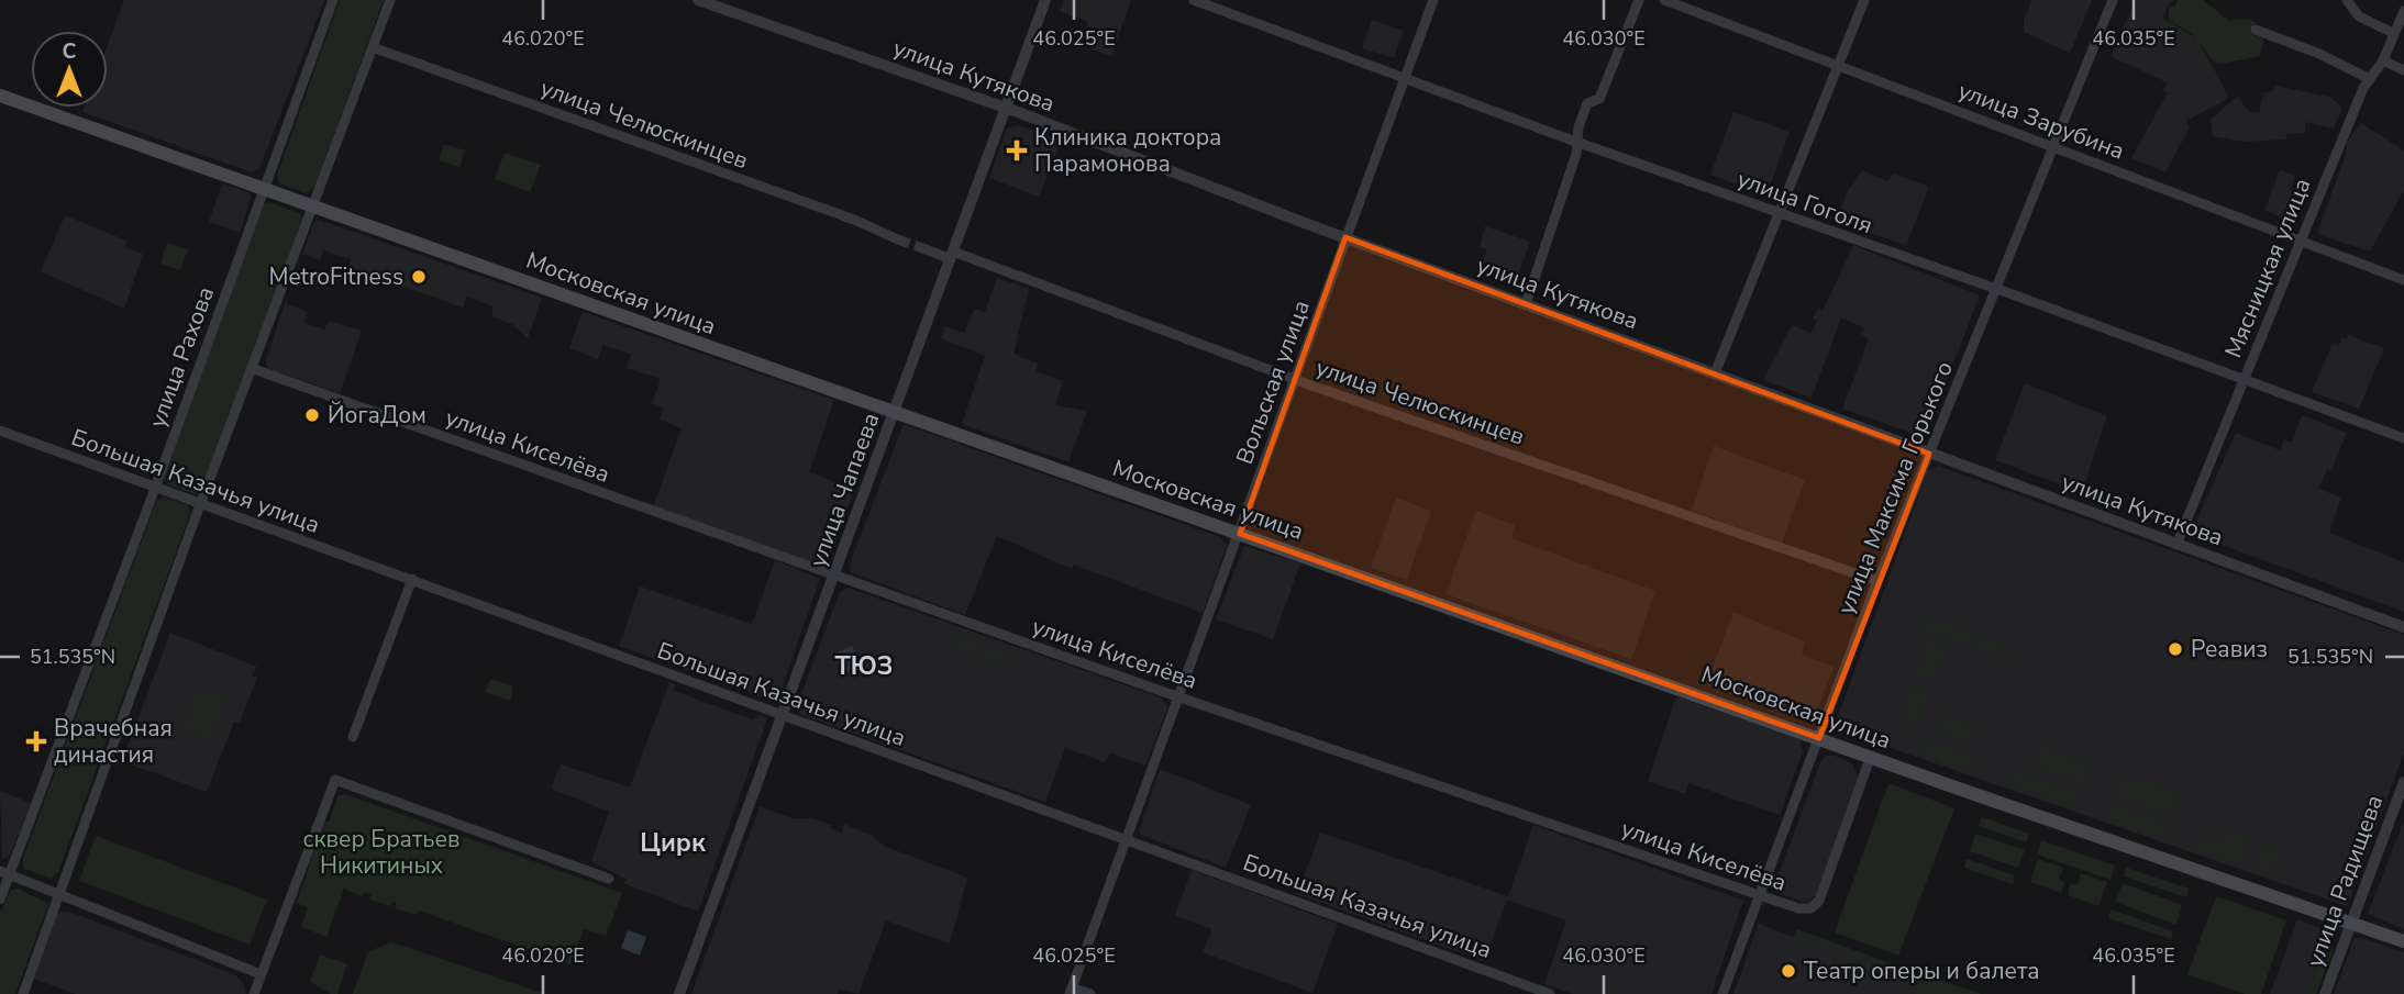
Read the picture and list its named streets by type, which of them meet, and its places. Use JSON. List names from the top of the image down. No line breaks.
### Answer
{"streets":{"main road":["Московская улица"],"street":["улица Кутякова","улица Зарубина","улица Челюскинцев","улица Гоголя","Мясницкая улица","улица Рахова","Вольская улица","улица Киселёва","Большая Казачья улица","улица Максима Горького","улица Чапаева","улица Радищева"]},"crossings":[["улица Кутякова","Мясницкая улица"],["улица Кутякова","Вольская улица"],["улица Кутякова","улица Максима Горького"],["улица Кутякова","улица Чапаева"],["улица Зарубина","Мясницкая улица"],["улица Зарубина","улица Максима Горького"],["улица Челюскинцев","Вольская улица"],["улица Челюскинцев","улица Максима Горького"],["улица Челюскинцев","улица Чапаева"],["улица Гоголя","Мясницкая улица"],["улица Гоголя","Вольская улица"],["улица Гоголя","улица Максима Горького"],["Московская улица","улица Рахова"],["Московская улица","Вольская улица"],["Московская улица","улица Киселёва"],["Московская улица","улица Максима Горького"],["Московская улица","улица Чапаева"],["Московская улица","улица Радищева"],["улица Рахова","Большая Казачья улица"],["Вольская улица","улица Киселёва"],["Вольская улица","Большая Казачья улица"],["улица Киселёва","улица Максима Горького"],["улица Киселёва","улица Чапаева"],["Большая Казачья улица","улица Чапаева"]],"districts":["ТЮЗ","Цирк"],"parks":["сквер Братьев Никитиных"],"places":{"health":["Клиника доктора Парамонова","Врачебная династия"],"other":["MetroFitness","ЙогаДом","Реавиз","Театр оперы и балета"]},"north":"top","coordinates":["46.020°E","46.025°E","46.030°E","46.035°E","51.535°N"]}
